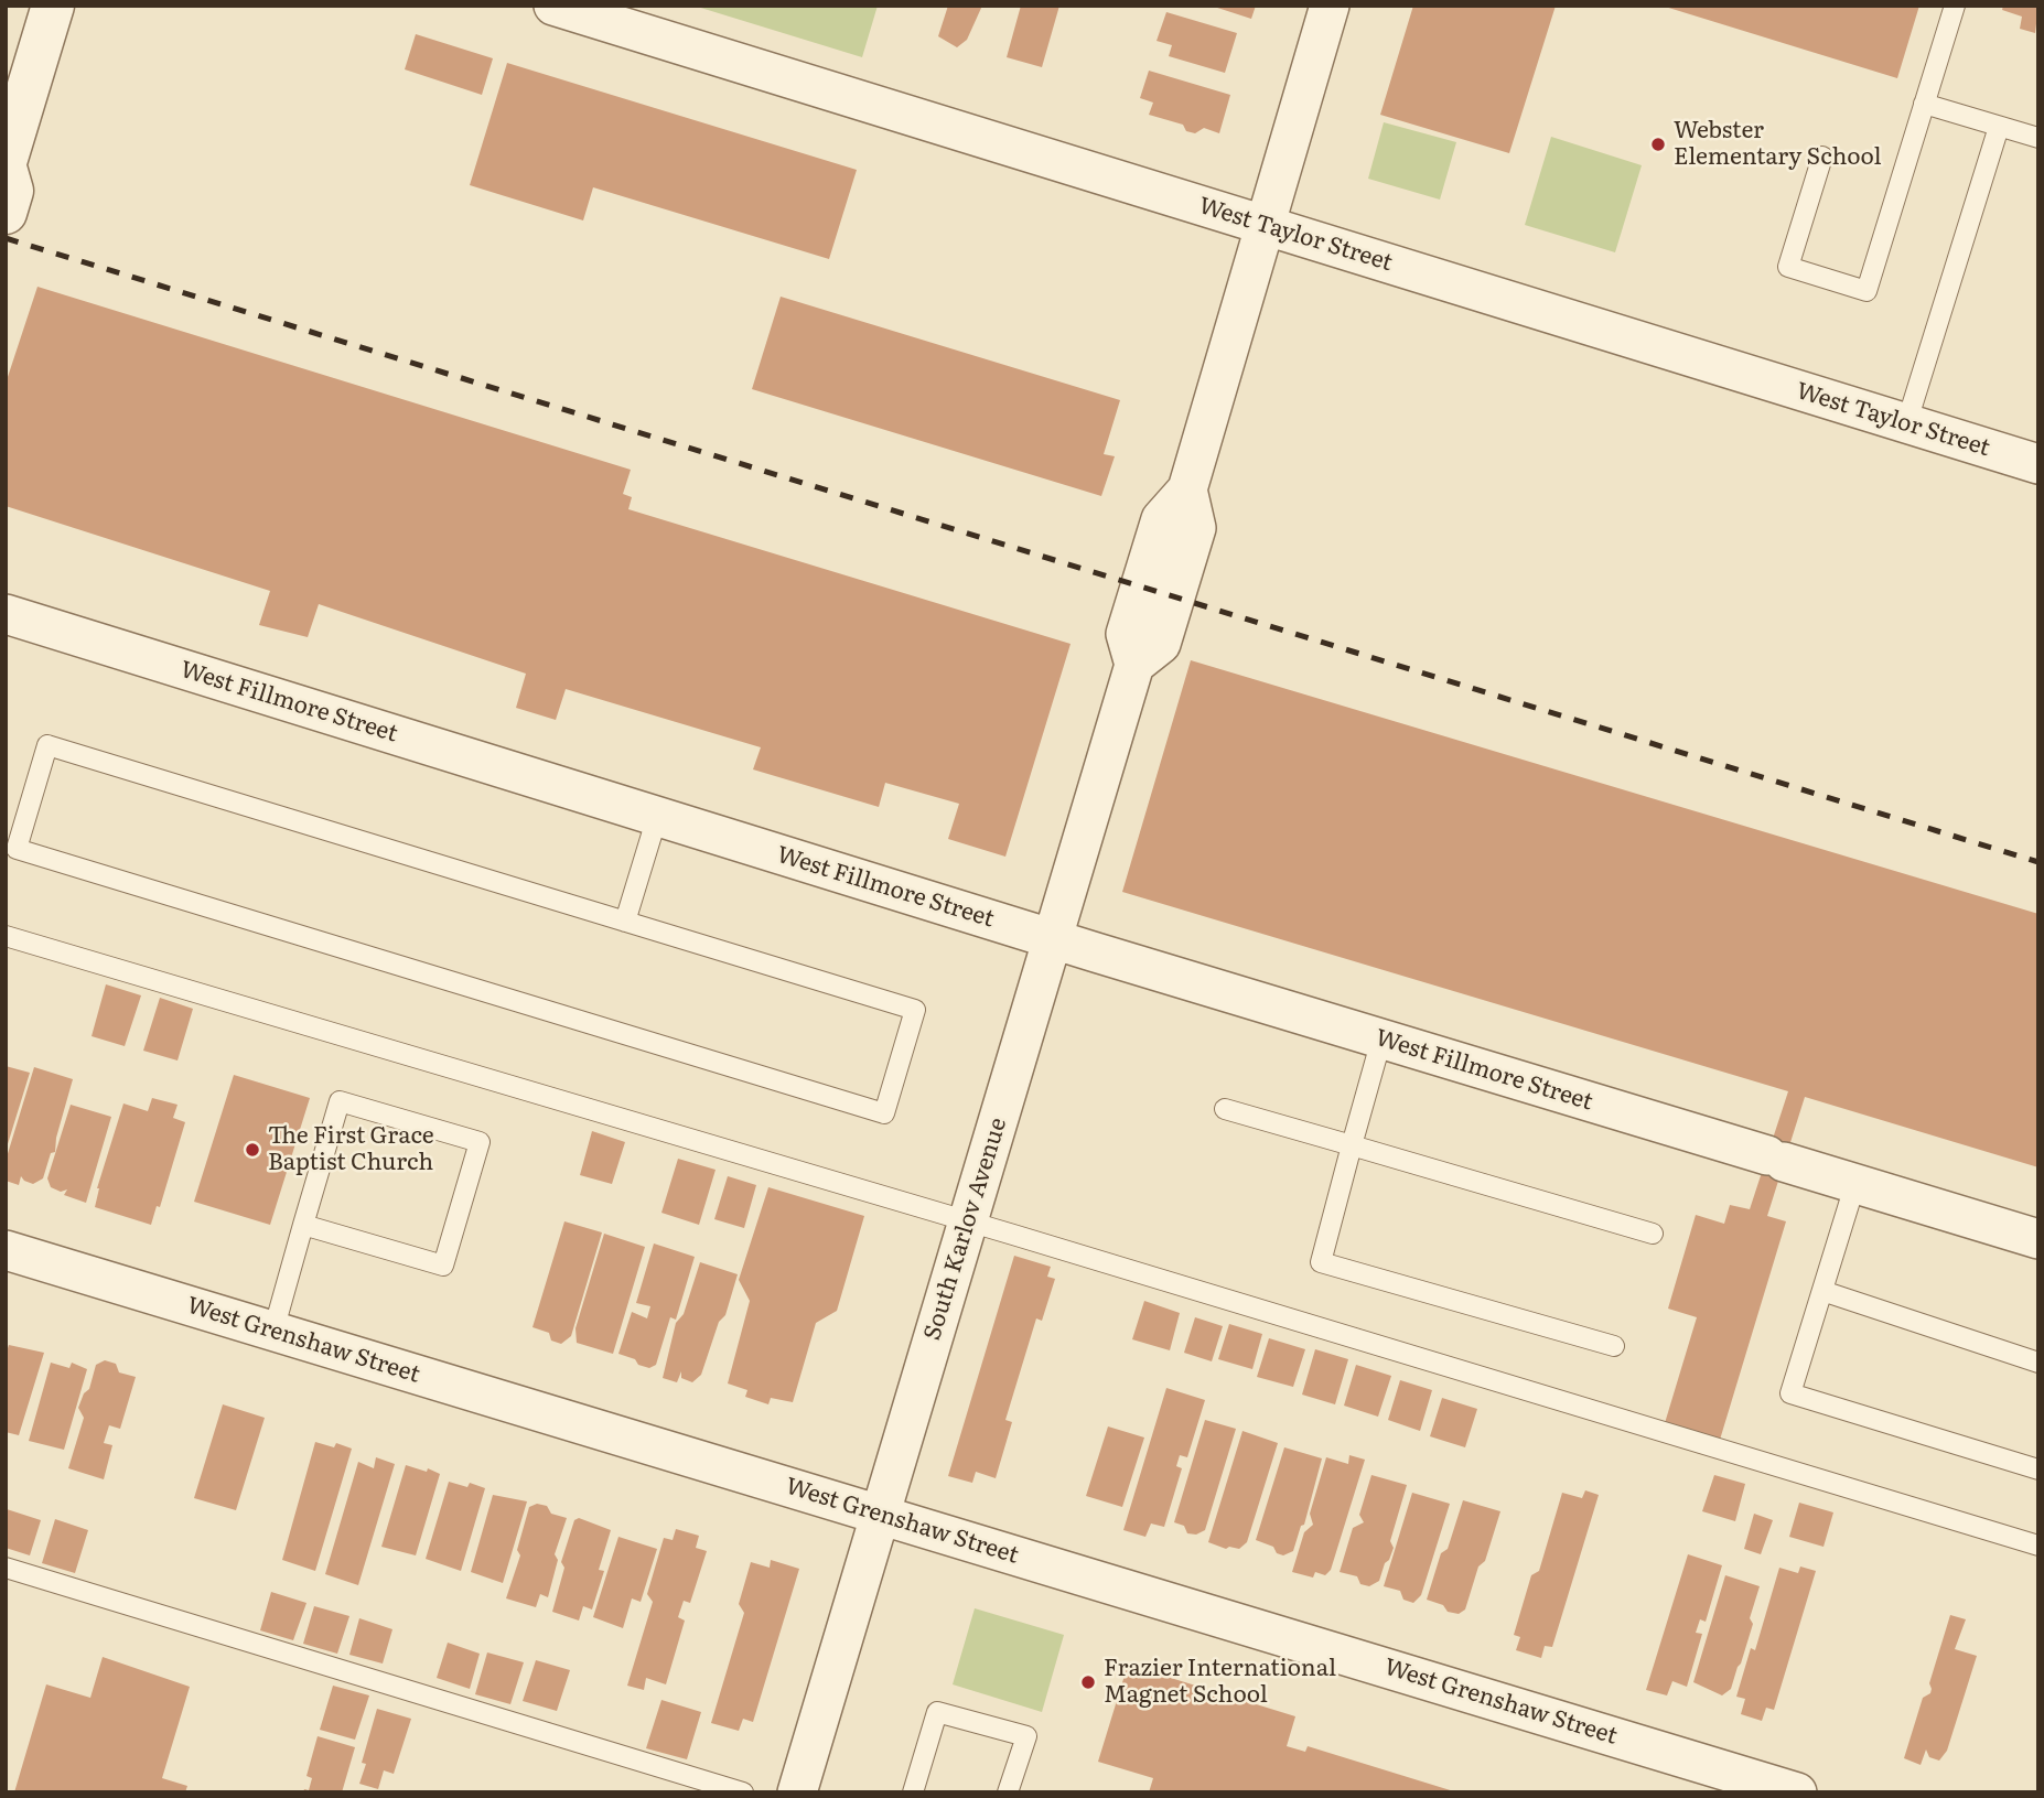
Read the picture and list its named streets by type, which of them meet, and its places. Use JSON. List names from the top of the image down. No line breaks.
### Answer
{"streets":{"street":["West Taylor Street","West Fillmore Street","South Karlov Avenue","West Grenshaw Street"]},"crossings":[["West Taylor Street","South Karlov Avenue"],["West Fillmore Street","South Karlov Avenue"],["South Karlov Avenue","West Grenshaw Street"]],"places":["Webster Elementary School","The First Grace Baptist Church","Frazier International Magnet School"]}
